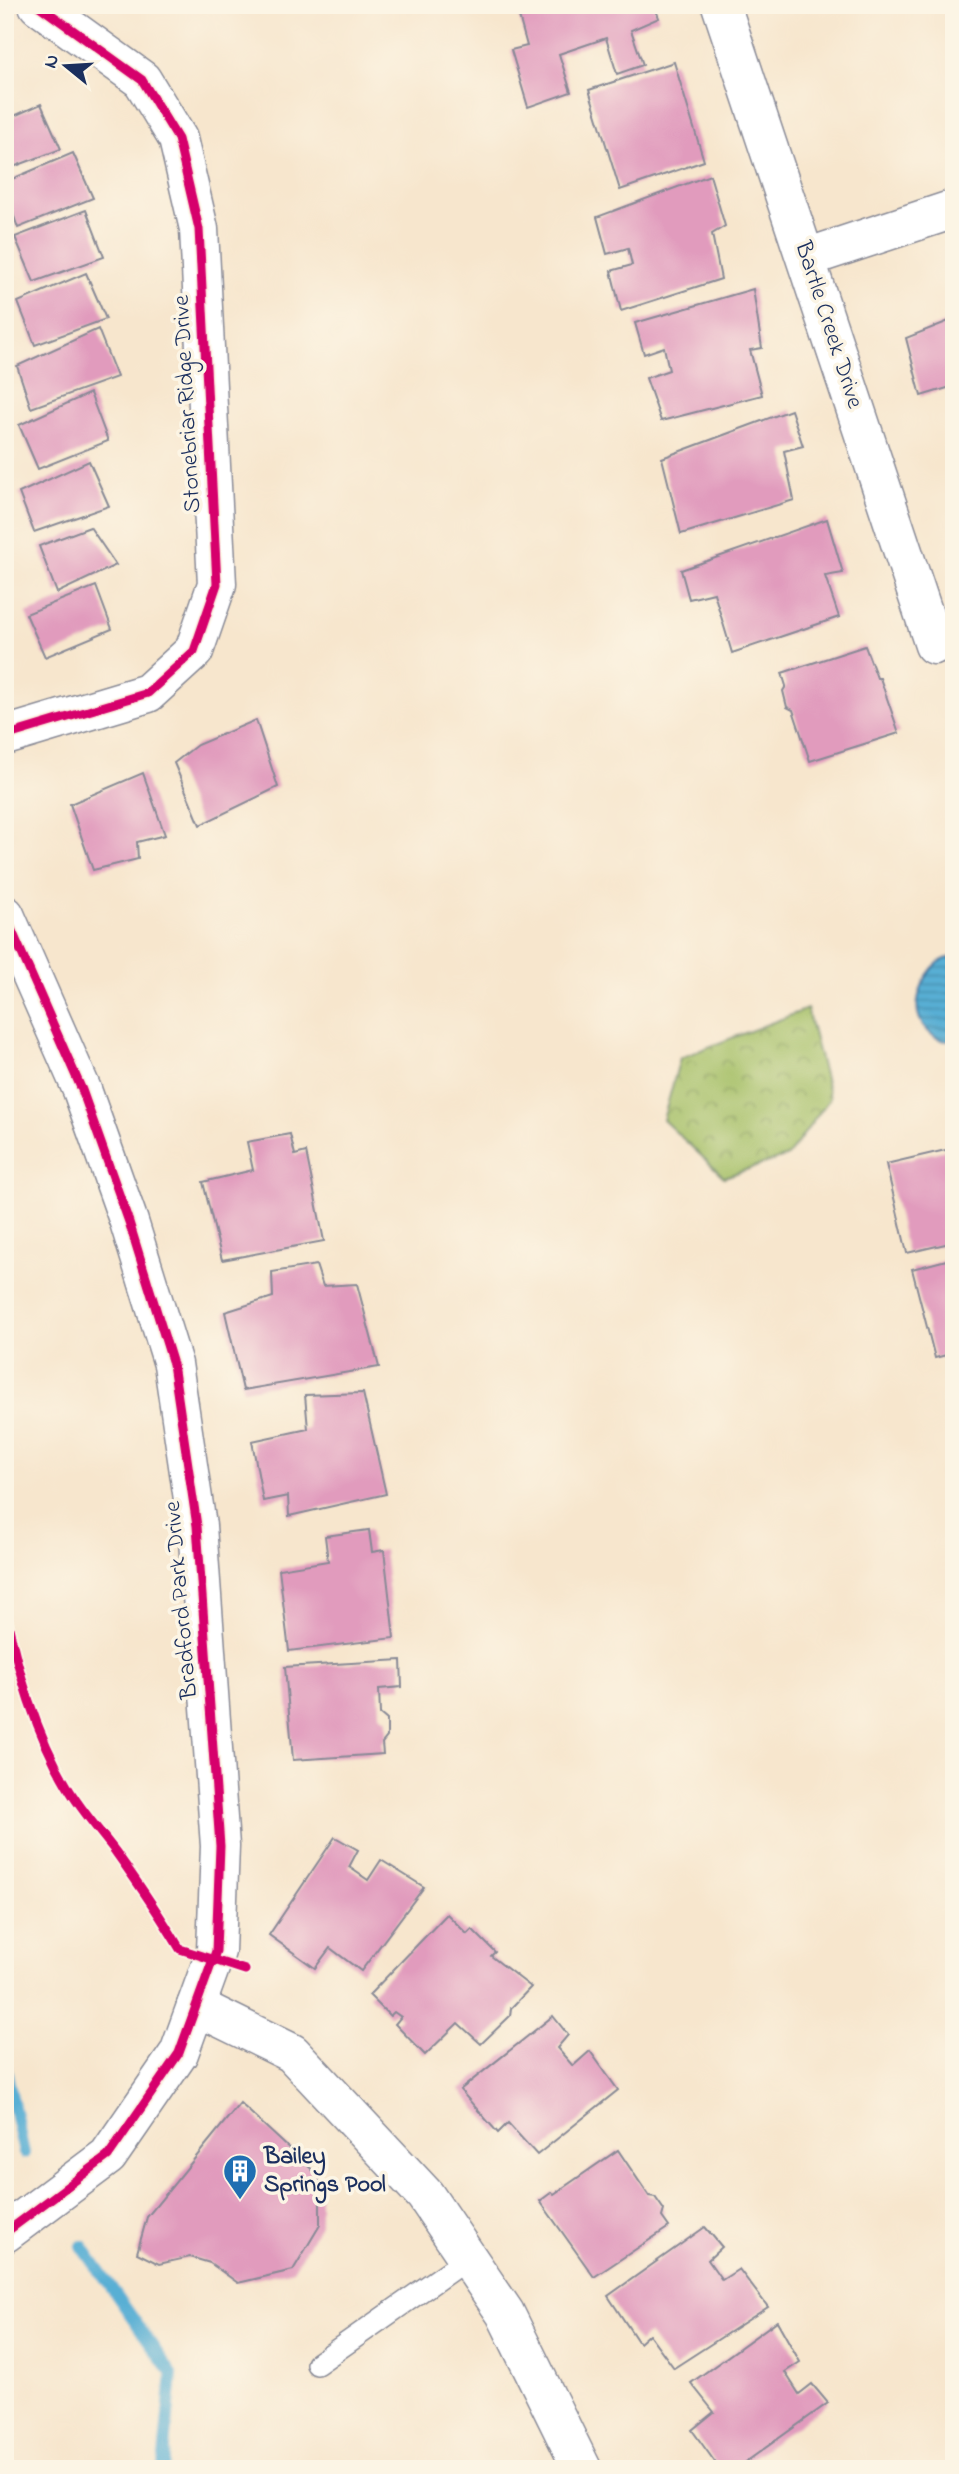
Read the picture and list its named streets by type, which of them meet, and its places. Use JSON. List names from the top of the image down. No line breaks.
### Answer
{"streets":{"street":["Bartle Creek Drive","Stonebriar Ridge Drive","Bradford Park Drive"]},"places":{"building":["Bailey Springs Pool"]},"north":"left"}
